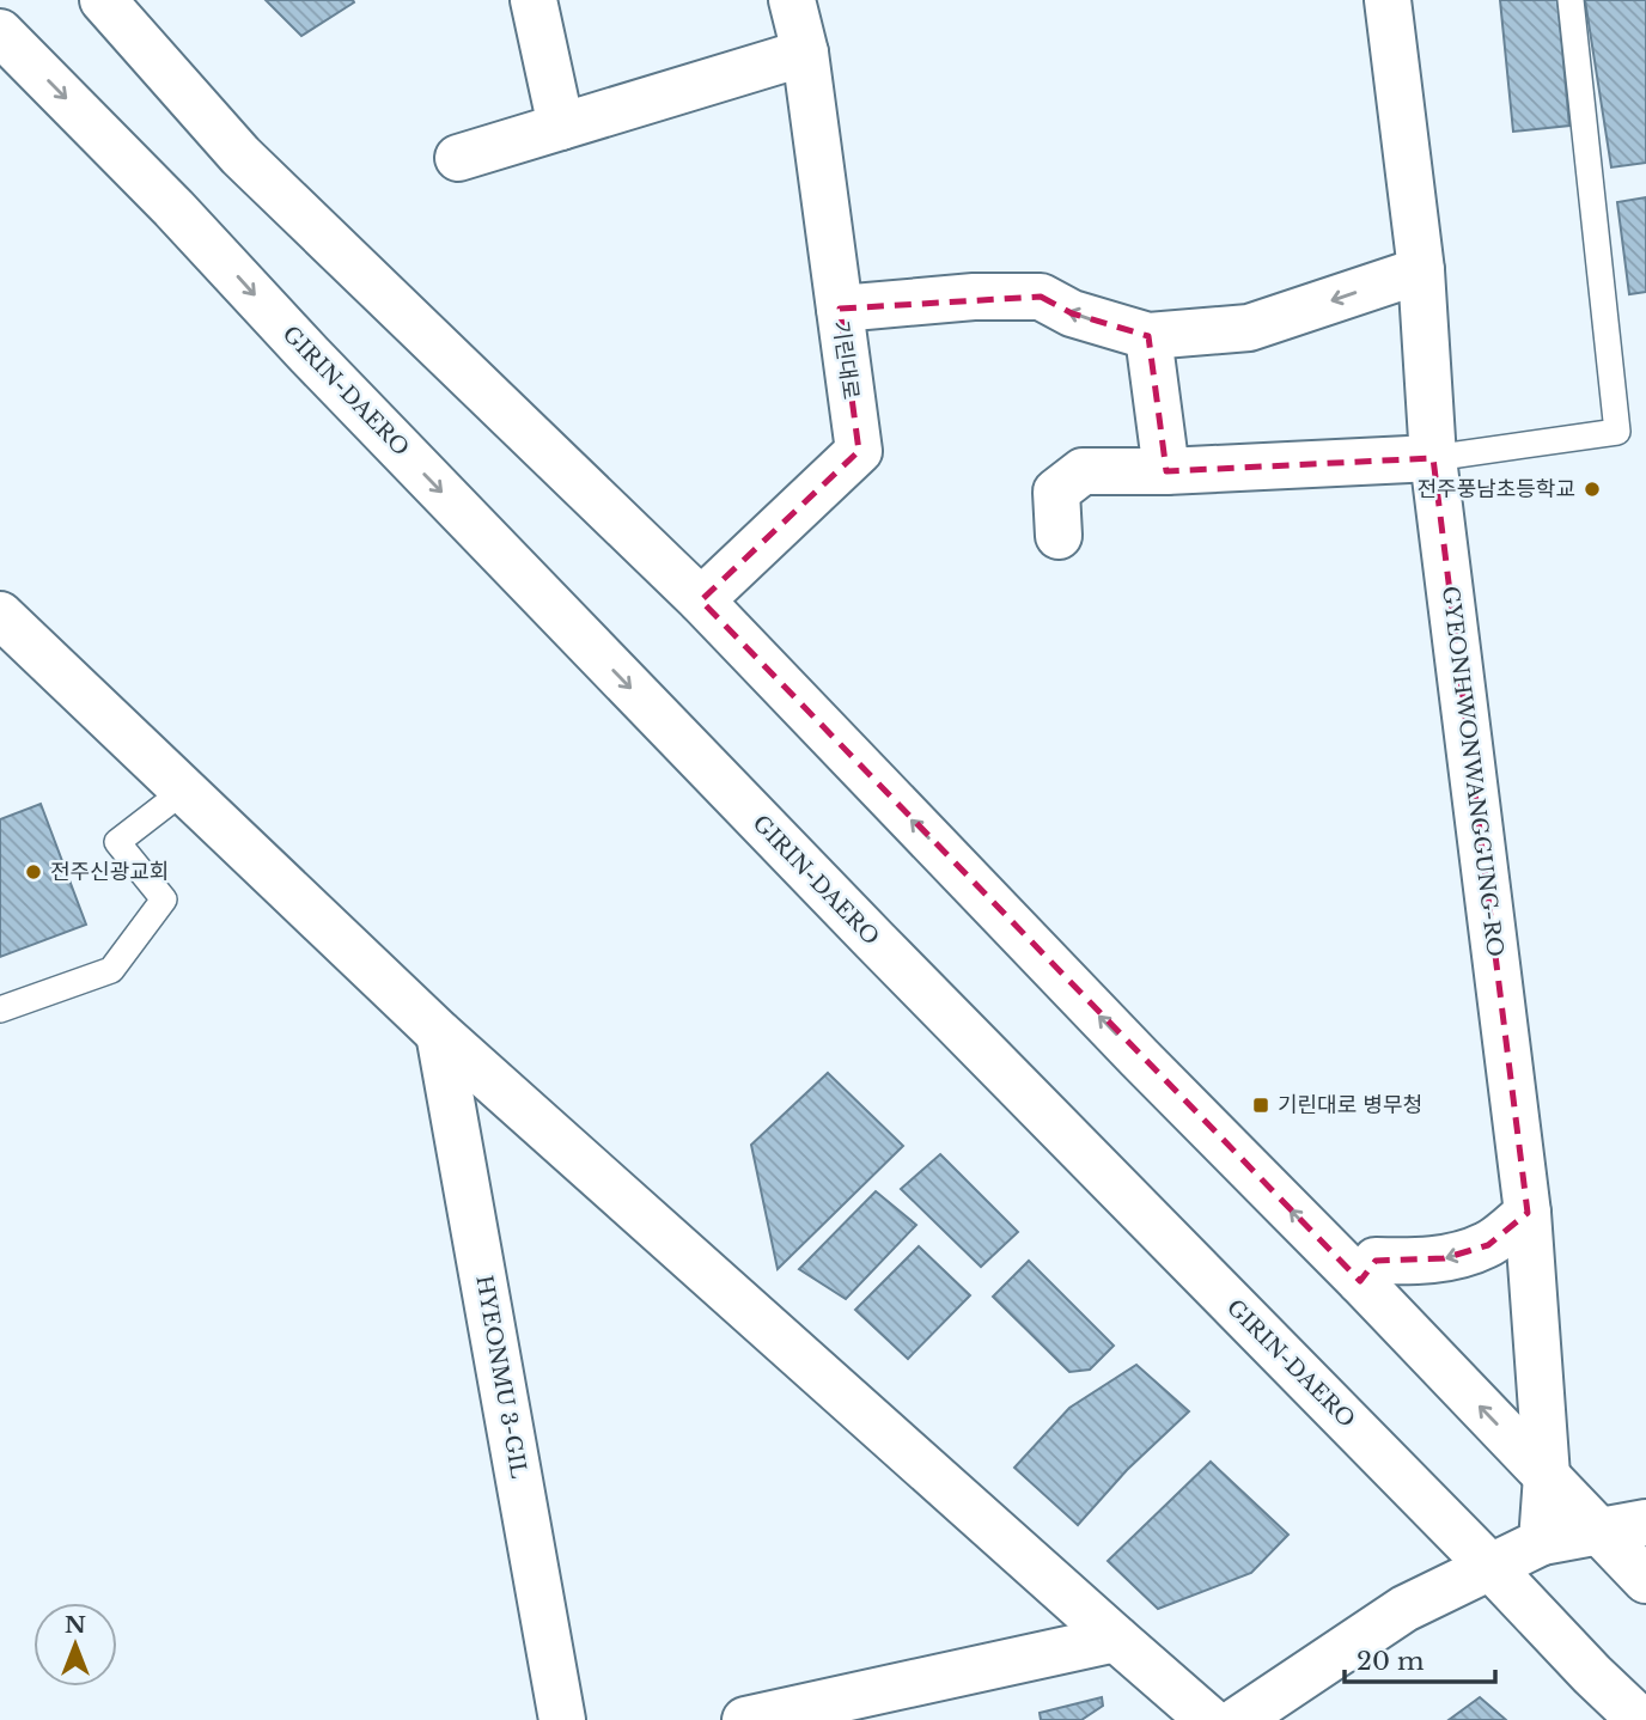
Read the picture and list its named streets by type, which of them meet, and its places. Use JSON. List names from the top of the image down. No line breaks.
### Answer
{"streets":{"street":["기린대로","GIRIN-DAERO","GYEONHWONWANGGUNG-RO","HYEONMU 3-GIL"]},"places":{"other":["전주풍남초등학교","전주신광교회"],"transit":["기린대로 병무청"]},"scale_bar":"20 m","north":"top"}
